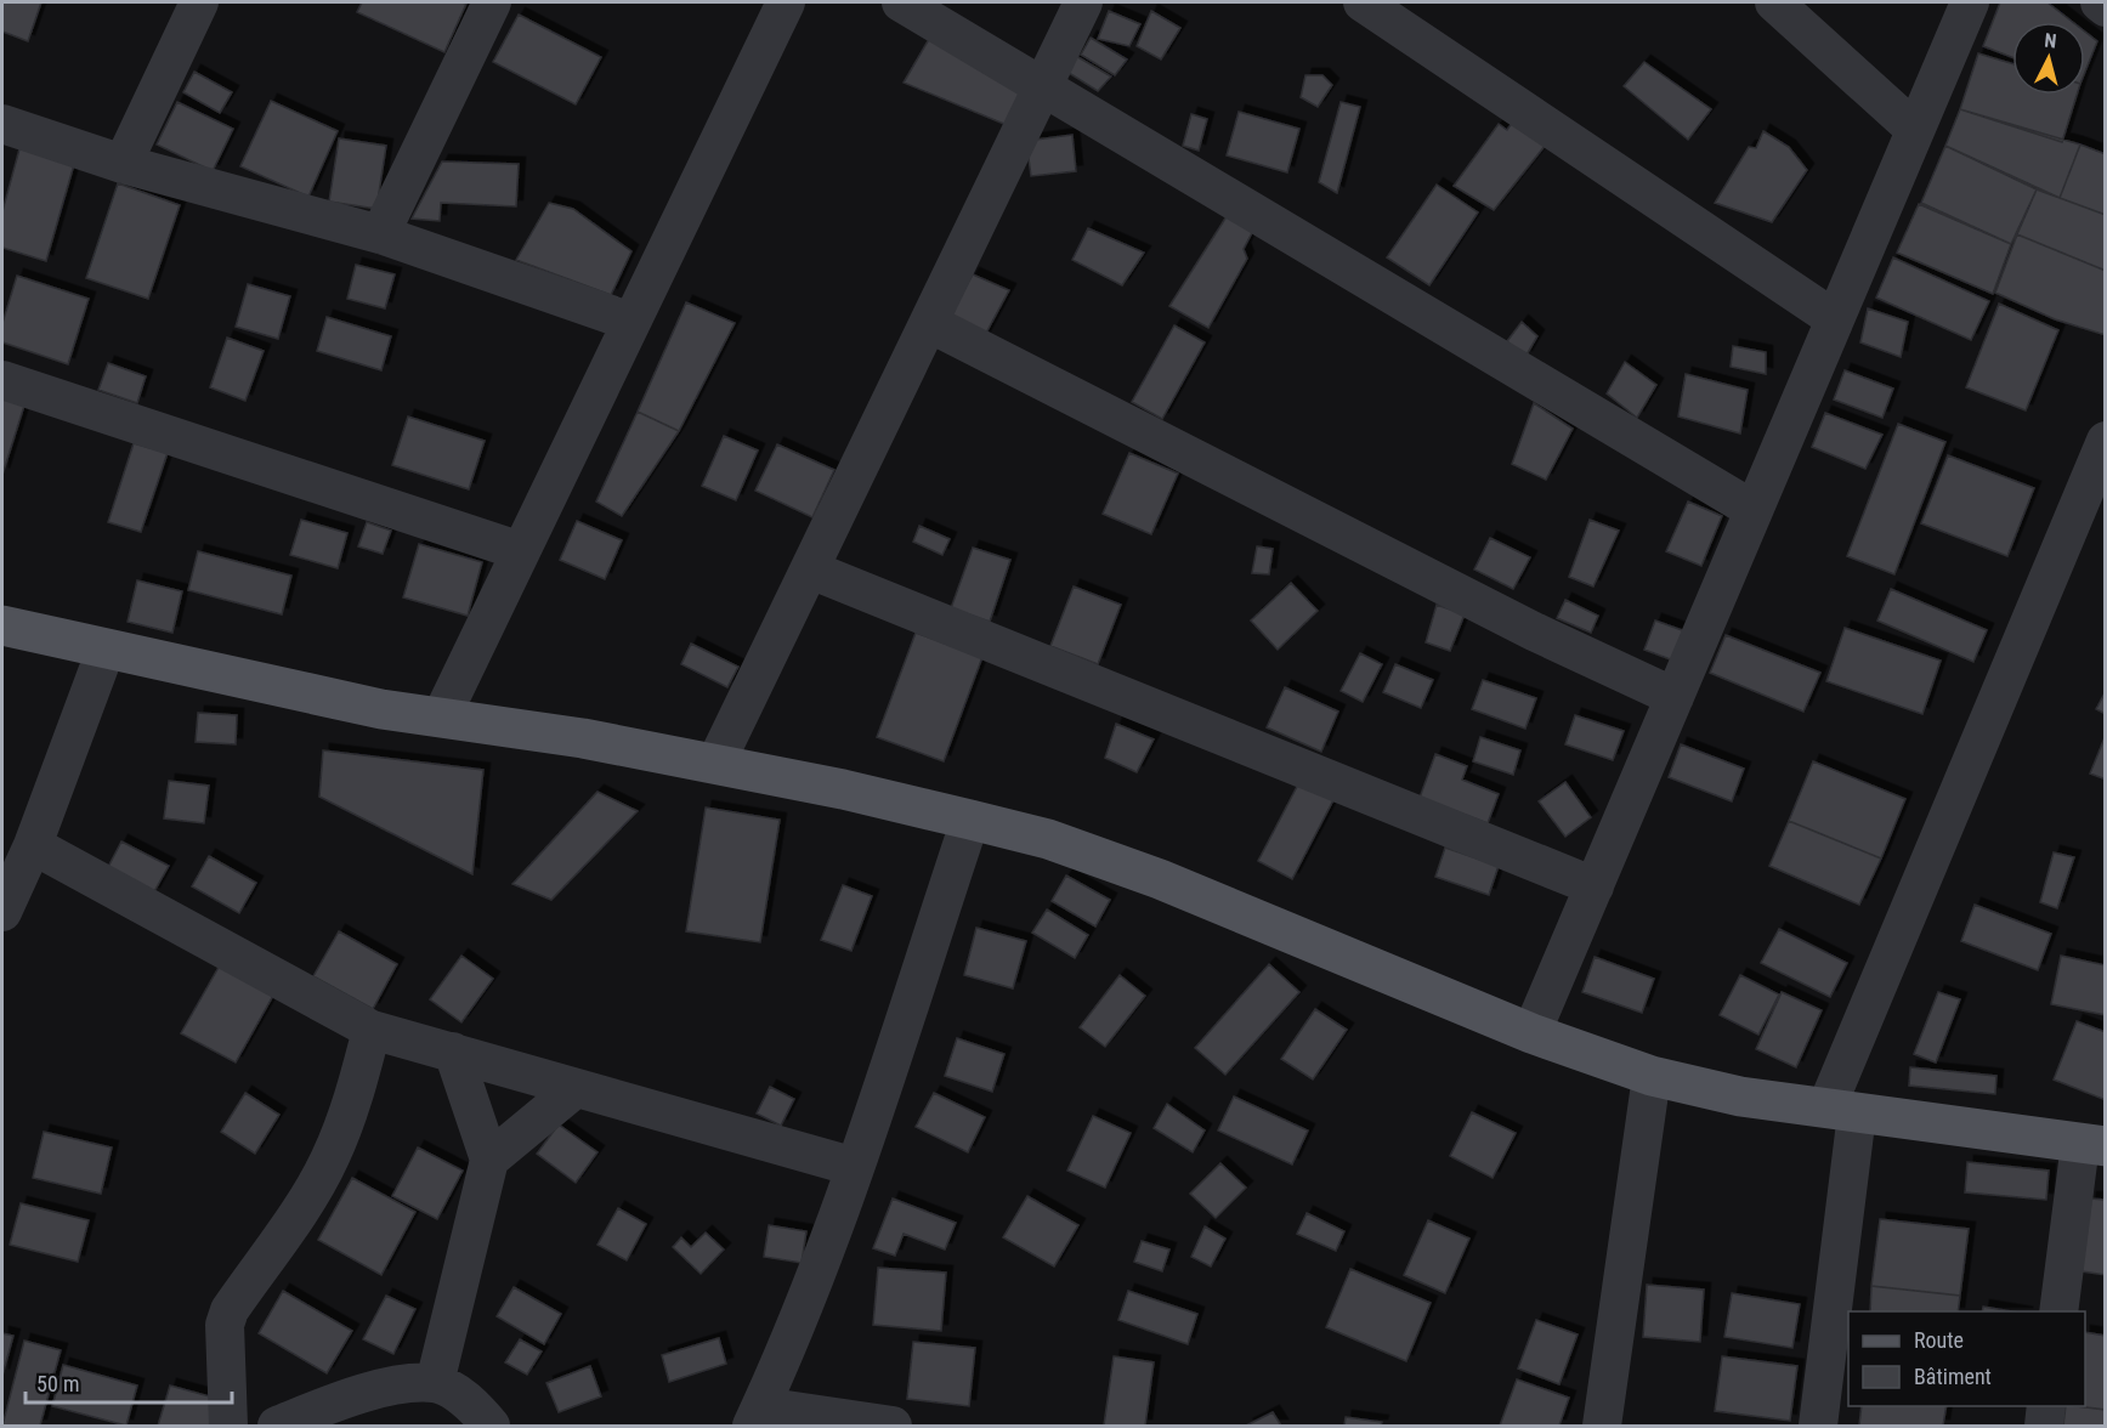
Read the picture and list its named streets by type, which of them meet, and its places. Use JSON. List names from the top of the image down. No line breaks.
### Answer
{"legend":["Route","Bâtiment"],"scale_bar":"50 m","north":"top"}
